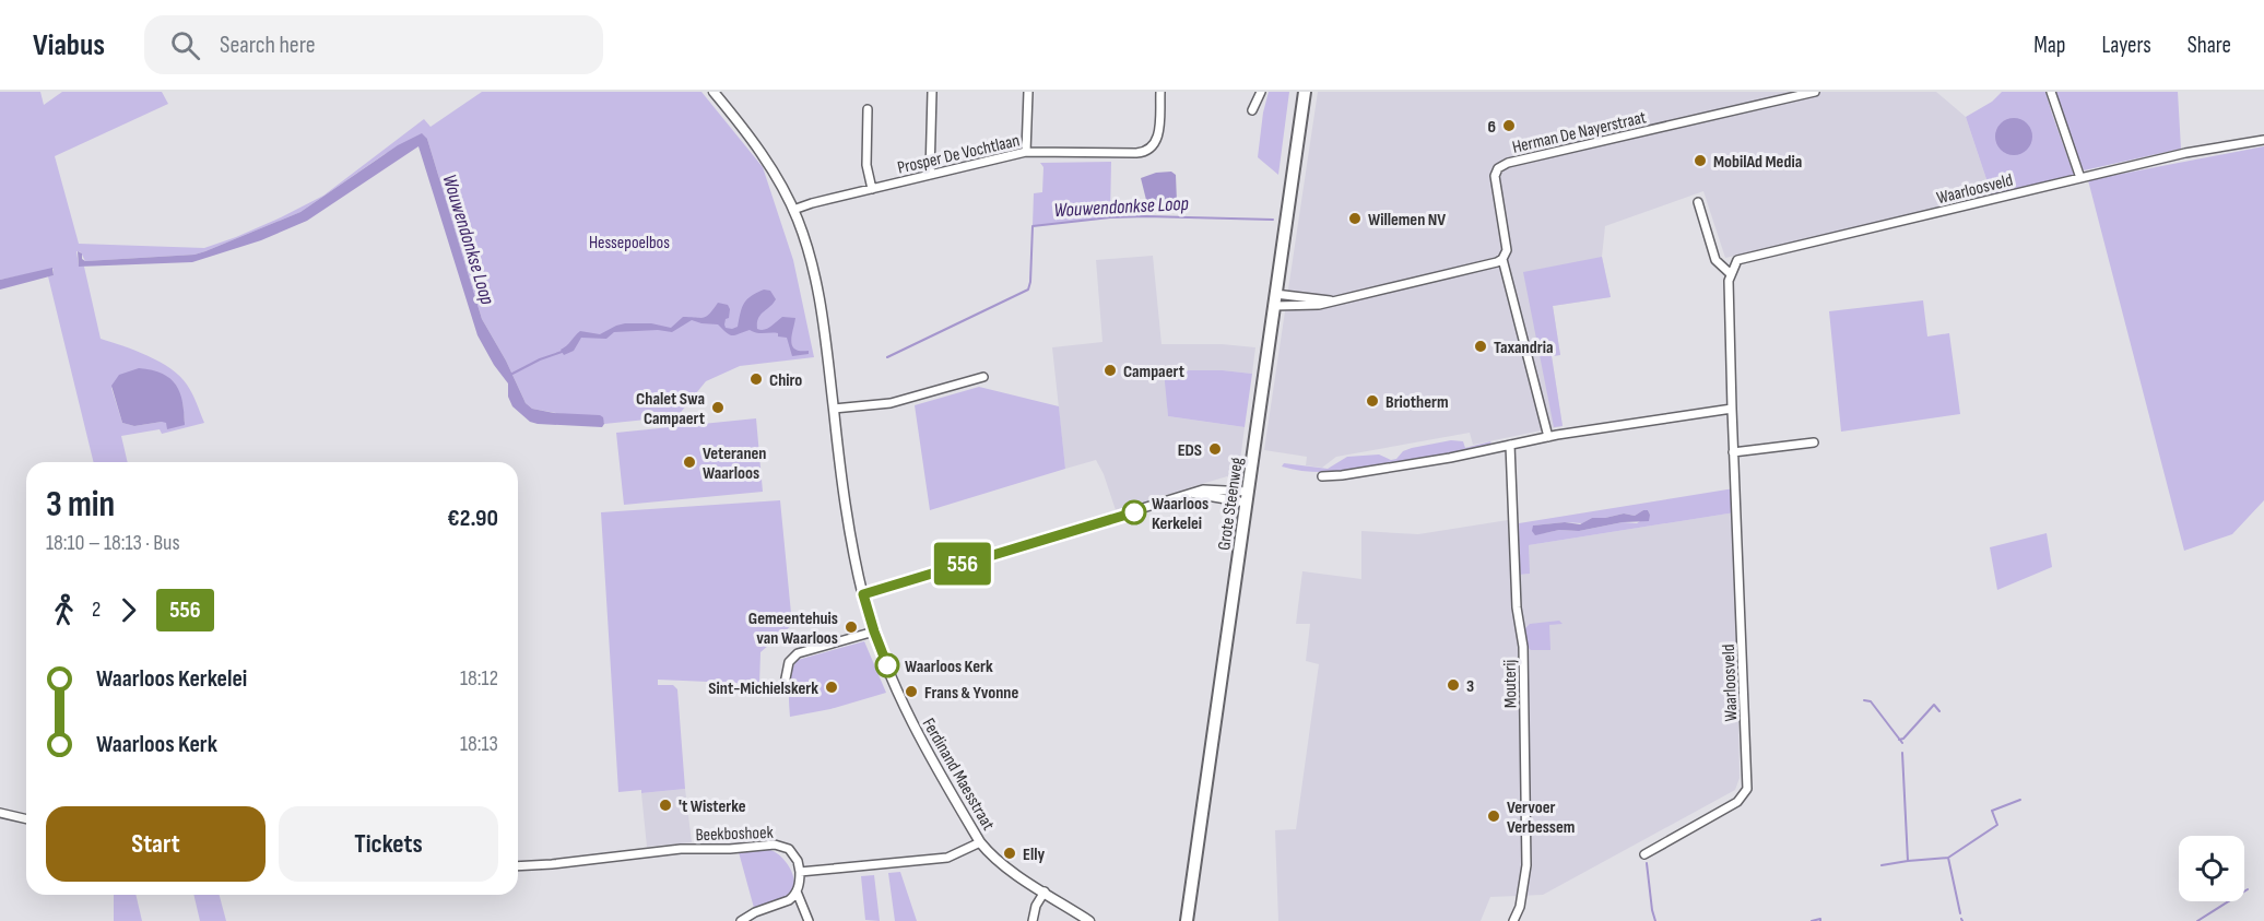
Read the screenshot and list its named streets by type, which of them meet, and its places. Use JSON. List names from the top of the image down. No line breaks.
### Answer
{"streets":{"main road":["Grote Steenweg"],"street":["Herman De Nayerstraat","Prosper De Vochtlaan","Waarloosveld","Mouterij","Ferdinand Maesstraat","Beekboshoek"]},"crossings":[["Prosper De Vochtlaan","Ferdinand Maesstraat"]],"water":["Wouwendonkse Loop"],"parks":["Hessepoelbos"],"places":["6","MobilAd Media","Willemen NV","Taxandria","Campaert","Chiro","Briotherm","Chalet Swa Campaert","EDS","Veteranen Waarloos","Waarloos Kerkelei","Gemeentehuis van Waarloos","Waarloos Kerk","3","Sint-Michielskerk","Frans & Yvonne","'t Wisterke","Vervoer Verbessem","Elly"],"lines":["bus line 556"],"page":{"header":"Viabus","search":"Search here","nav":["Map","Layers","Share"],"on_map":"556","heading":["3 min","18:10 – 18:13 · Bus","€2.90"],"legs":["2","556"],"list":[{"name":"Waarloos Kerkelei","value":"18:12"},{"name":"Waarloos Kerk","value":"18:13"}],"buttons":["Start","Tickets"]}}
